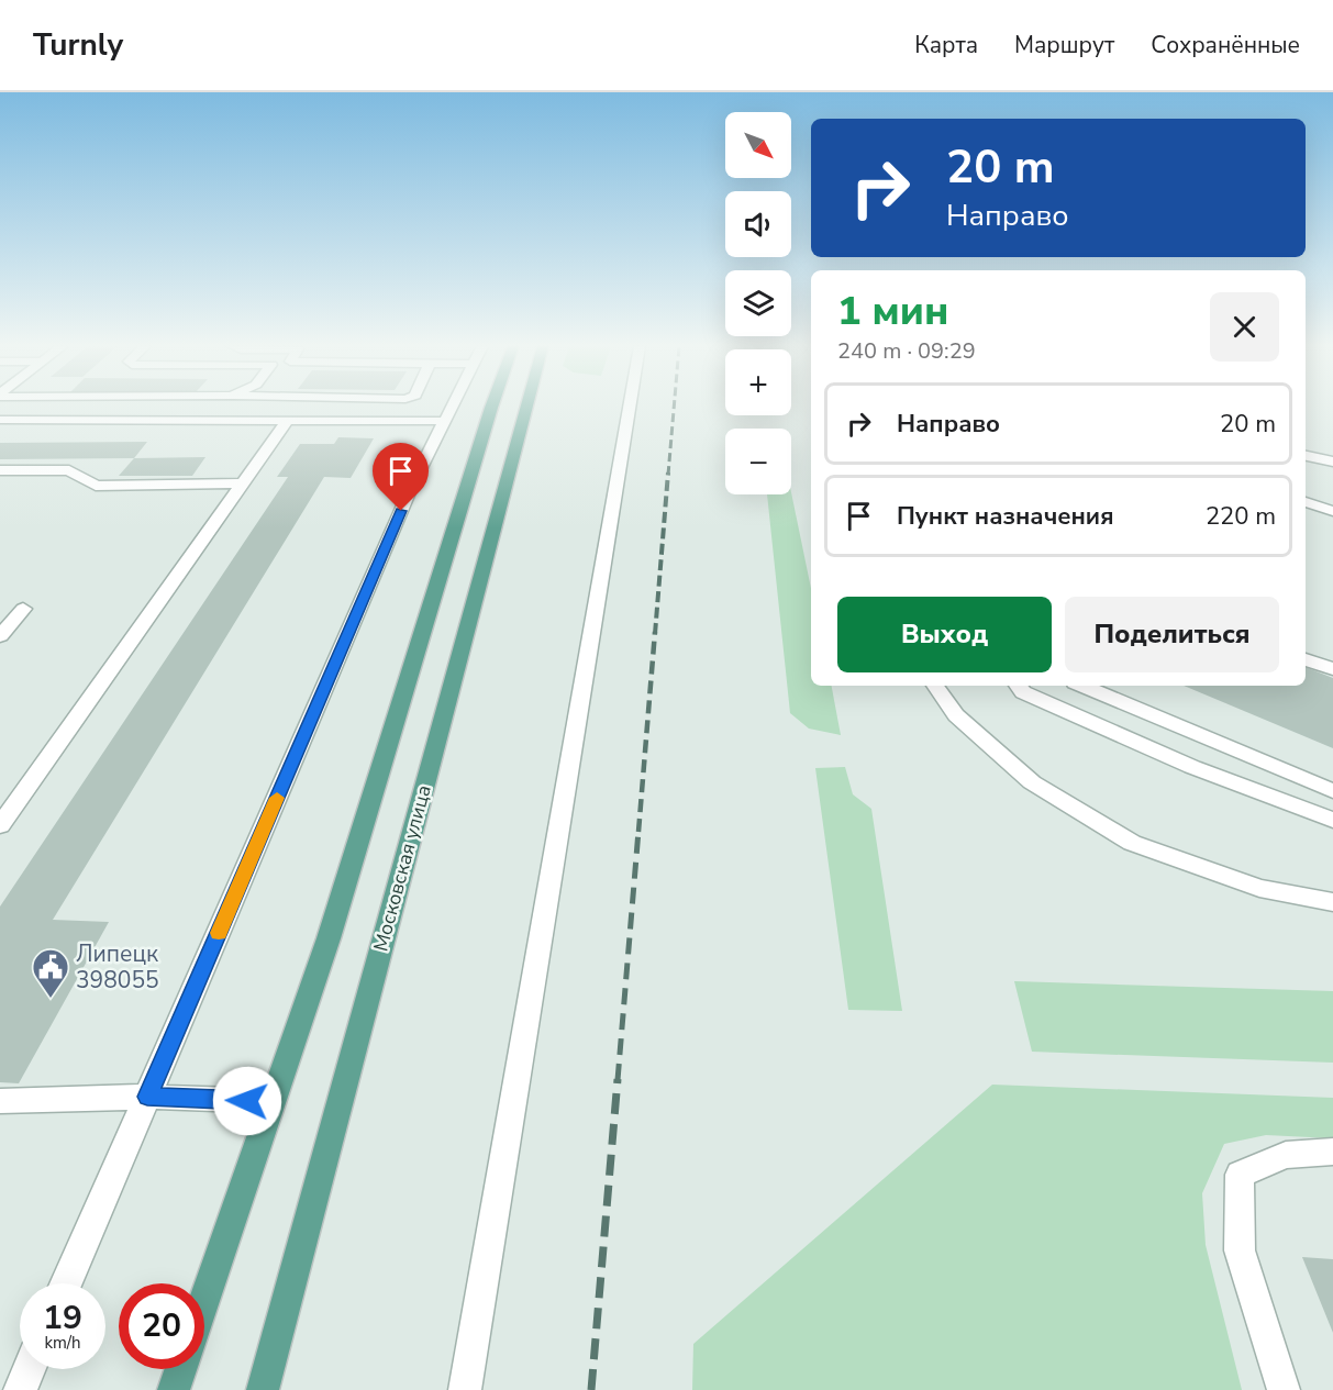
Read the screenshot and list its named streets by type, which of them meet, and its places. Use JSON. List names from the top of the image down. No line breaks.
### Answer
{"streets":{"main road":["Московская улица"]},"places":{"public building":["Липецк 398055"]},"north":"bottom right","page":{"header":"Turnly","nav":["Карта","Маршрут","Сохранённые"],"map_buttons":["+","−"],"turn":["20 m","Направо"],"heading":["1 мин","240 m · 09:29"],"list":[{"name":"Направо","value":"20 m"},{"name":"Пункт назначения","value":"220 m"}],"buttons":["Выход","Поделиться"],"speed":"19 km/h","limit":"20"}}
